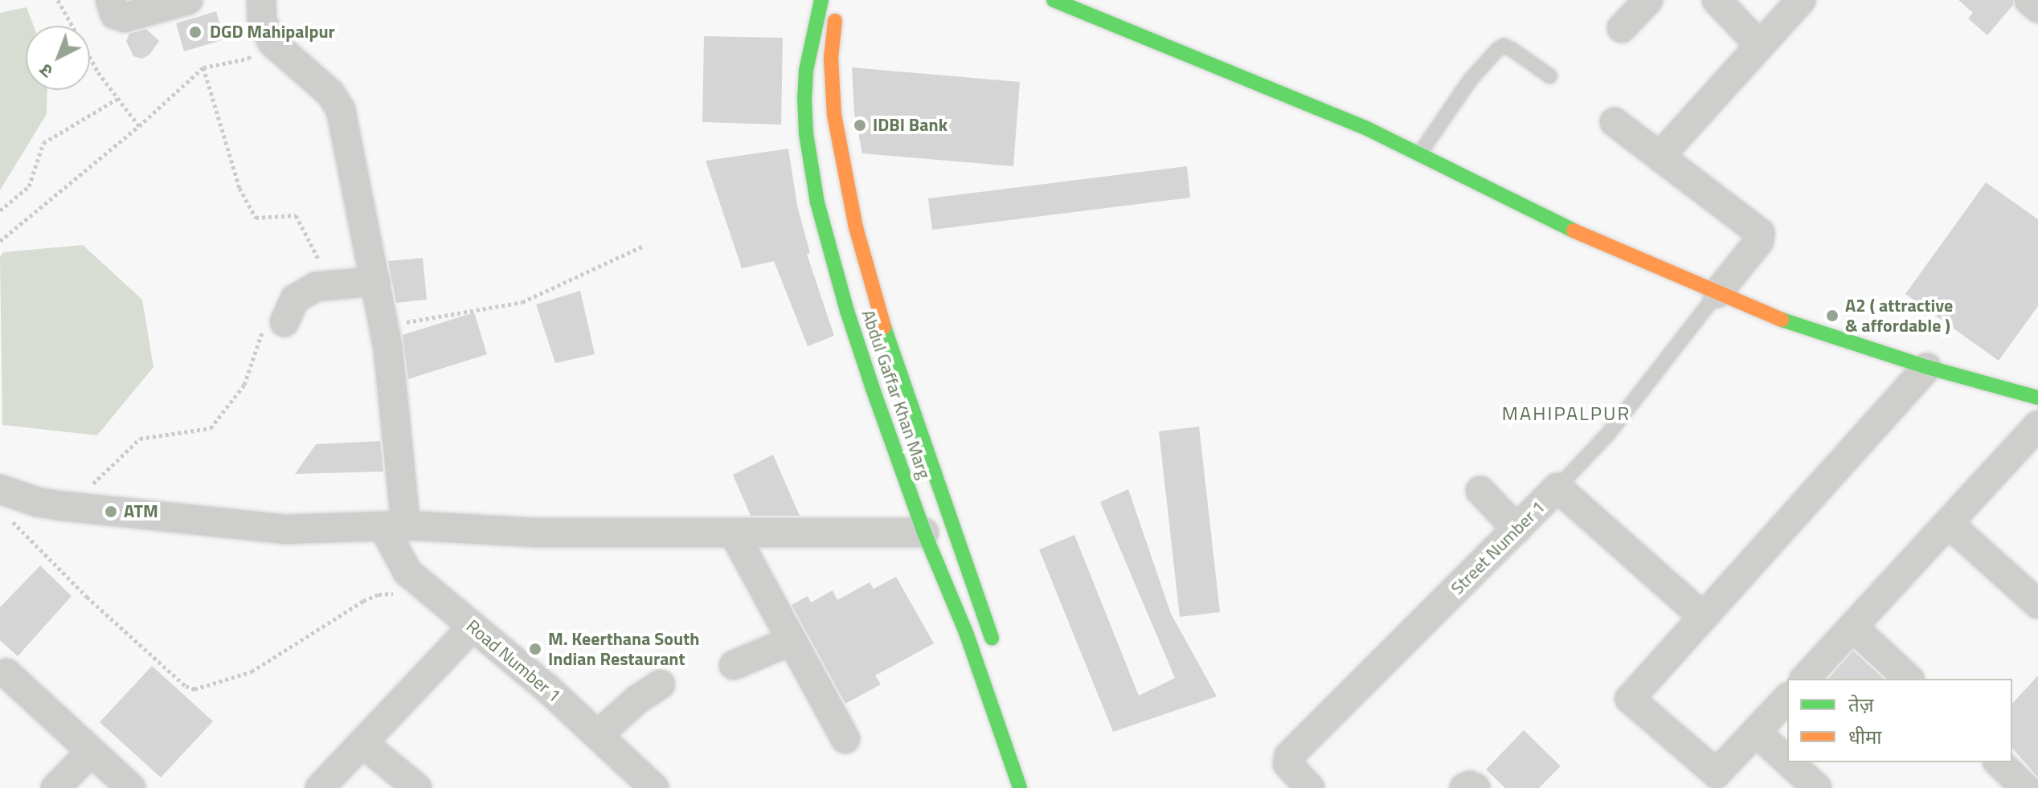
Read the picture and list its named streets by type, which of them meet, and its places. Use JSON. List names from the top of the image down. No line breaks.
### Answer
{"streets":{"main road":["Abdul Gaffar Khan Marg"],"street":["Street Number 1","Road Number 1"]},"districts":["MAHIPALPUR"],"places":["DGD Mahipalpur","IDBI Bank","A2 ( attractive & affordable )","ATM","M. Keerthana South Indian Restaurant"],"legend":["तेज़","धीमा"],"north":"bottom left"}
